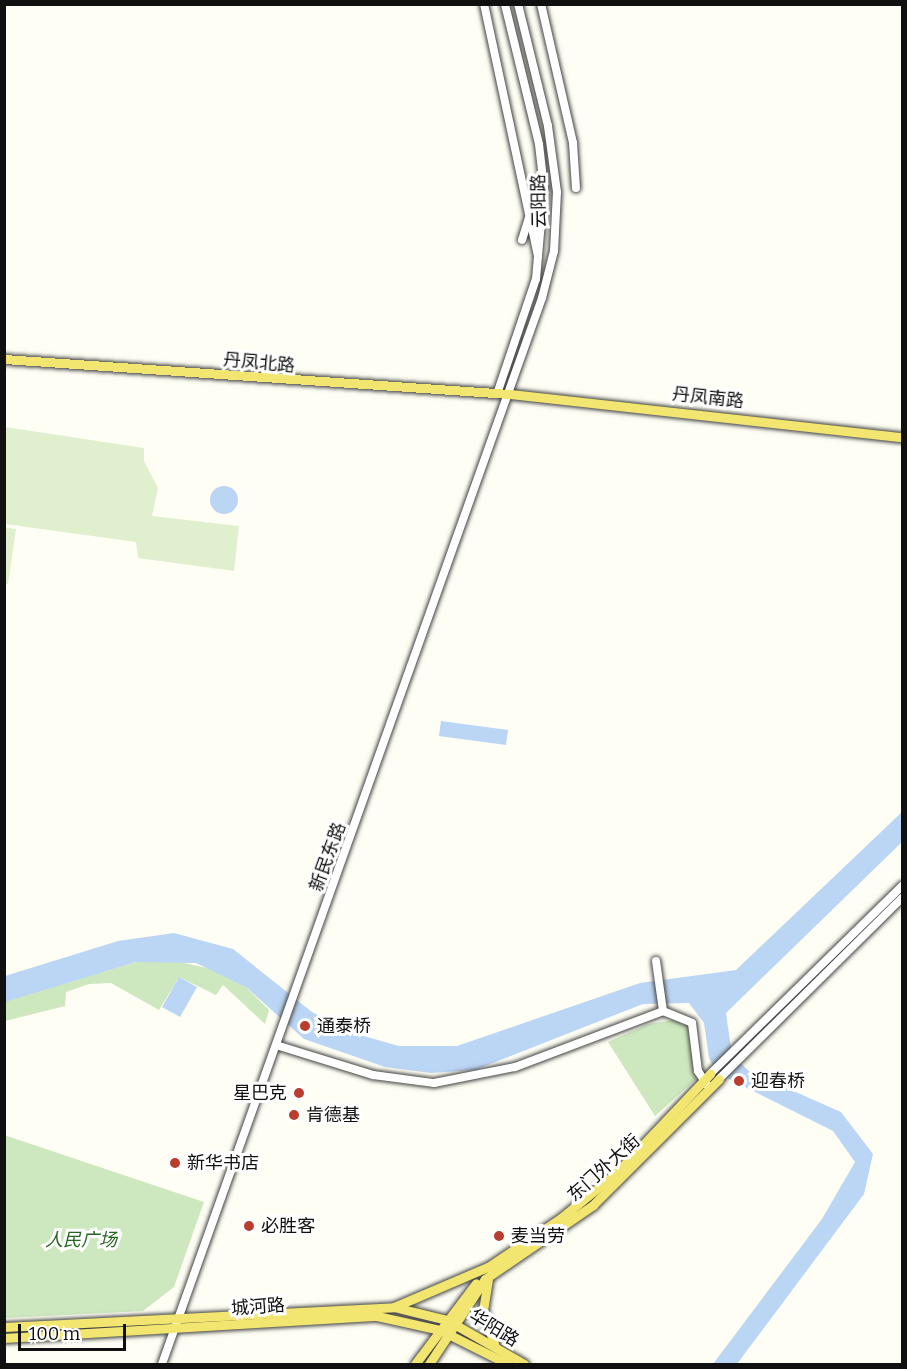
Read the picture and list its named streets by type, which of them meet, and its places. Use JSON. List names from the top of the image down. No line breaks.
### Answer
{"streets":{"main road":["丹凤北路","丹凤南路","东门外大街","城河路","华阳路"],"street":["云阳路","新民东路"]},"crossings":[["云阳路","丹凤北路"],["云阳路","丹凤南路"],["云阳路","新民东路"],["丹凤北路","丹凤南路"],["丹凤北路","新民东路"],["丹凤南路","新民东路"],["新民东路","城河路"],["东门外大街","城河路"],["东门外大街","华阳路"],["城河路","华阳路"]],"parks":["人民广场"],"places":["通泰桥","迎春桥","星巴克","肯德基","新华书店","必胜客","麦当劳"],"scale_bar":"100 m"}
